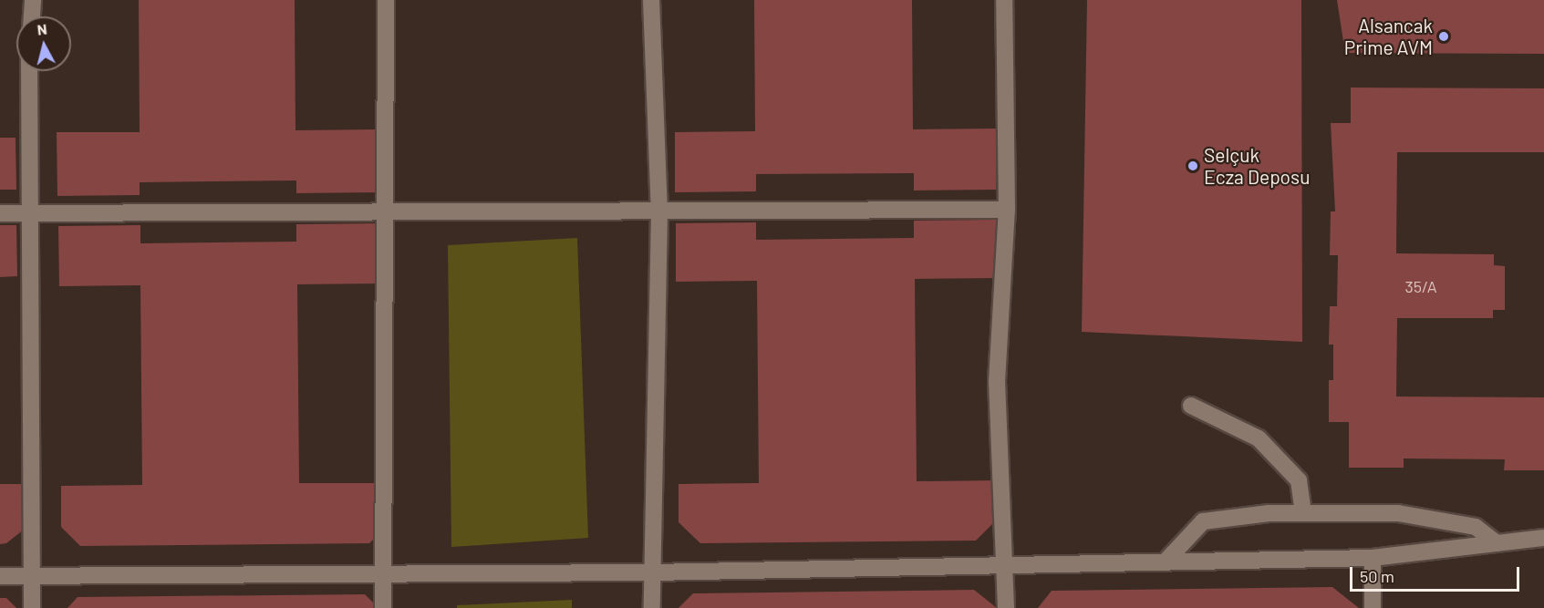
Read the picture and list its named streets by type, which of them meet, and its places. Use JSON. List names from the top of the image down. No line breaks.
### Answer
{"places":["Alsancak Prime AVM","Selçuk Ecza Deposu"],"house_numbers":["35/A"],"scale_bar":"50 m","north":"top"}
